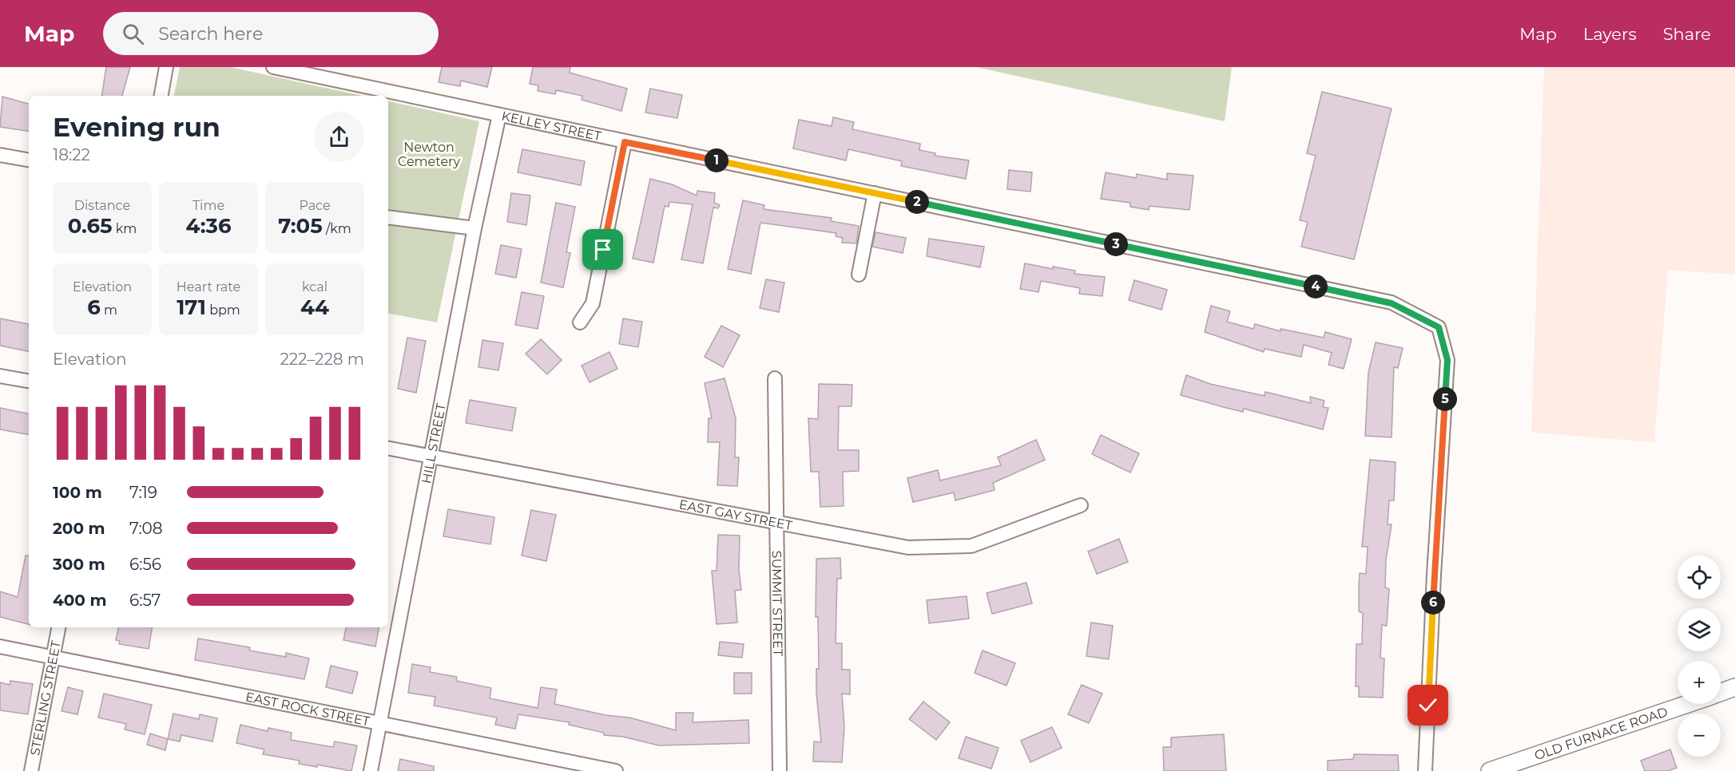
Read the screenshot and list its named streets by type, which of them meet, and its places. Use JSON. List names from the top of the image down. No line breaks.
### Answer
{"streets":{"street":["KELLEY STREET","HILL STREET","EAST GAY STREET","SUMMIT STREET","STERLING STREET","EAST ROCK STREET","OLD FURNACE ROAD"]},"crossings":[["KELLEY STREET","HILL STREET"],["HILL STREET","EAST GAY STREET"],["HILL STREET","EAST ROCK STREET"],["EAST GAY STREET","SUMMIT STREET"],["STERLING STREET","EAST ROCK STREET"]],"parks":["Newton Cemetery"],"page":{"header":"Map","search":"Search here","nav":["Map","Layers","Share"],"heading":["Evening run","18:22"],"pins":["1","2","3","4","5","6"],"stats":[["Distance","0.65 km"],["Time","4:36"],["Pace","7:05 /km"],["Elevation","6 m"],["Heart rate","171 bpm"],["kcal","44"]],"chart":["Elevation","222–228 m"],"list":[{"name":"100 m","note":"7:19"},{"name":"200 m","note":"7:08"},{"name":"300 m","note":"6:56"},{"name":"400 m","note":"6:57"}],"map_buttons":["+","−"]}}
